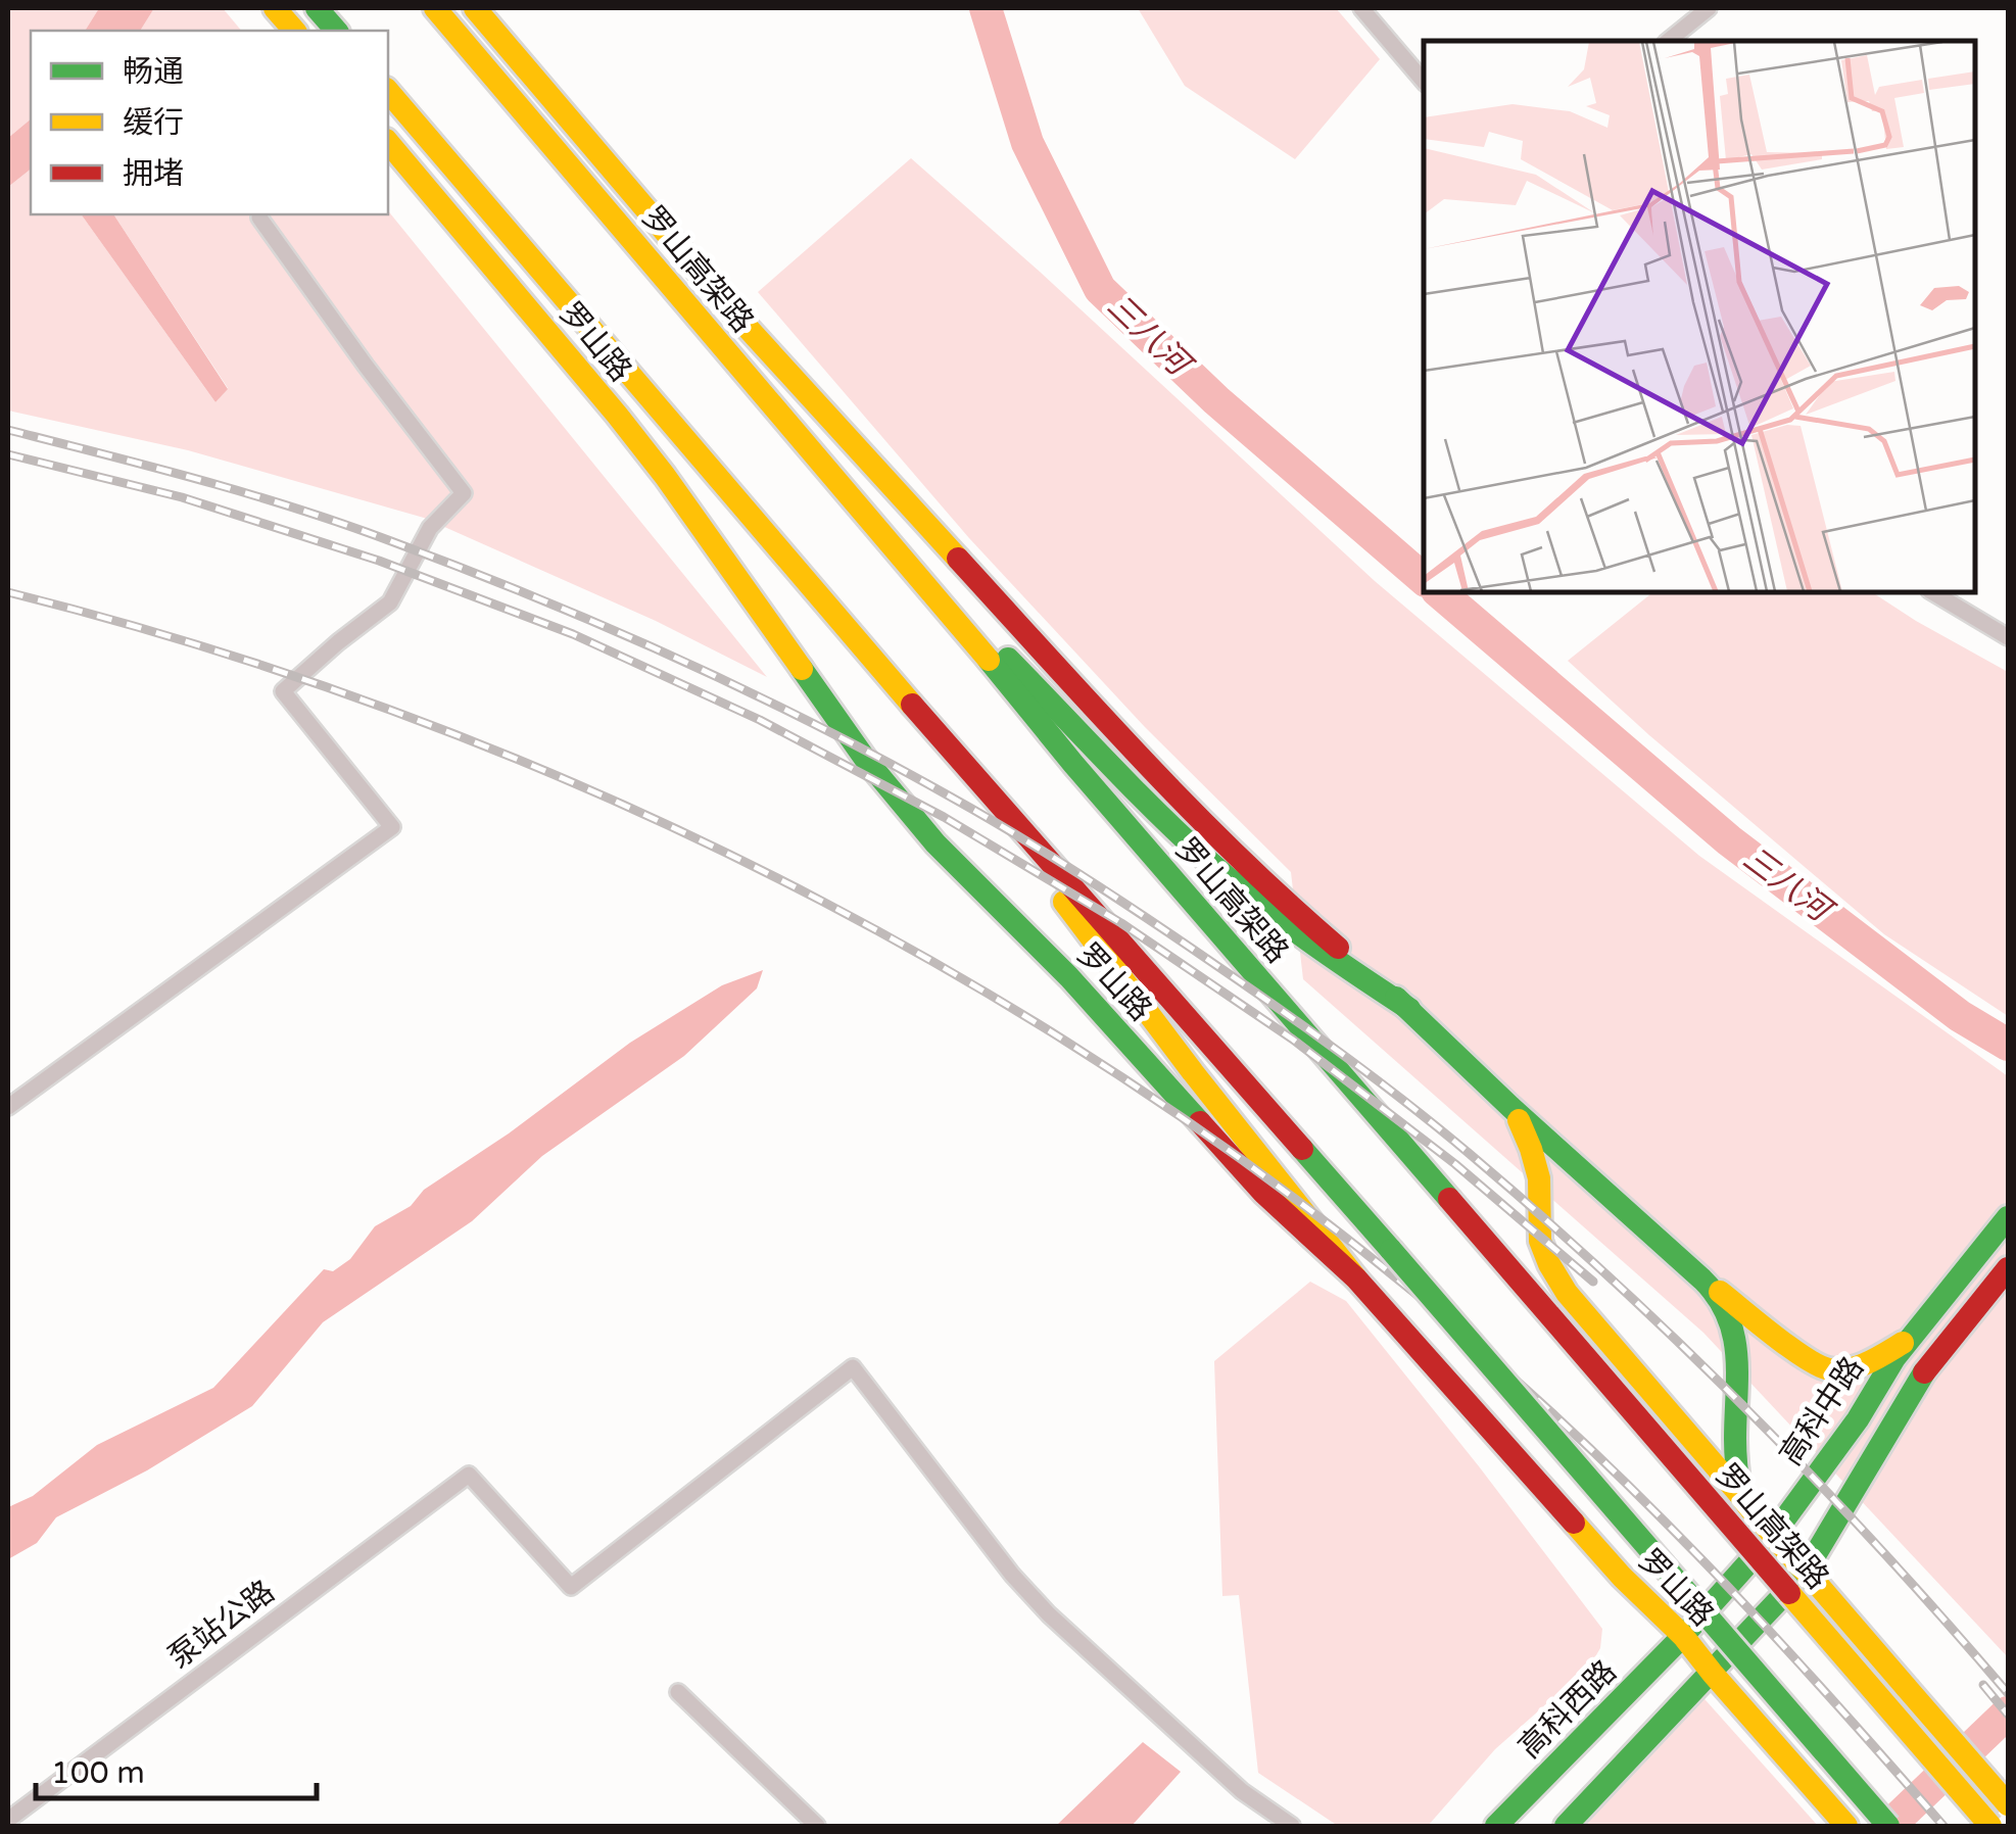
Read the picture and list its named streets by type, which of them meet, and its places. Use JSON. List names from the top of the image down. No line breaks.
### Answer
{"streets":{"main road":["罗山高架路","罗山路","高科中路","高科西路"],"street":["泵站公路"]},"crossings":[["罗山路","高科中路"],["罗山路","高科西路"],["高科中路","高科西路"]],"water":["三八河"],"legend":["畅通","缓行","拥堵"],"scale_bar":"100 m"}
